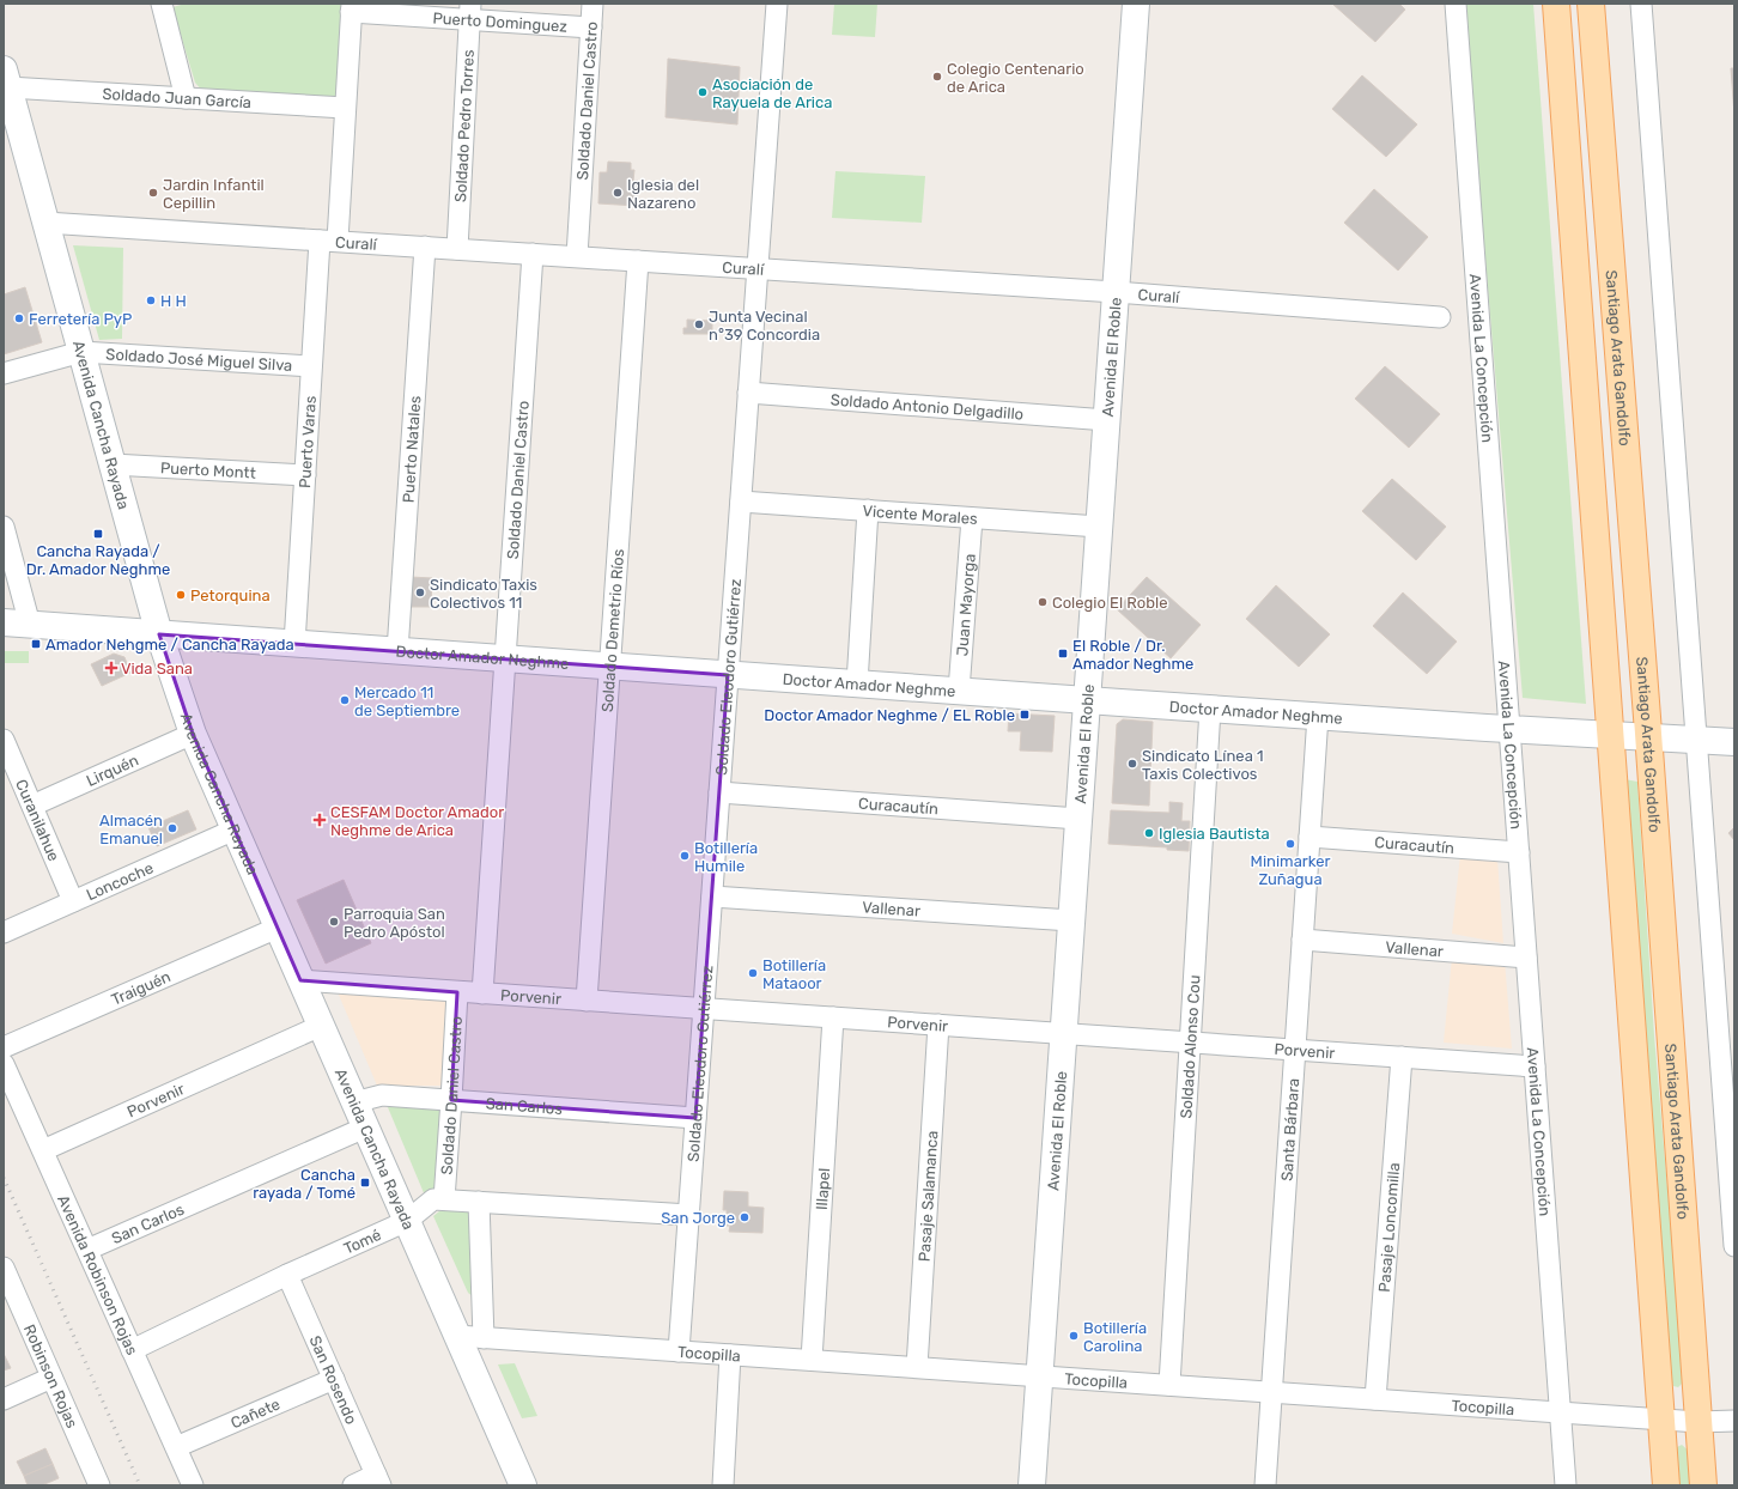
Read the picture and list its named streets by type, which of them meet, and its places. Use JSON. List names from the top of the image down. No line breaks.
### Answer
{"streets":{"main road":["Santiago Arata Gandolfo"],"street":["Puerto Dominguez","Soldado Juan García","Soldado Daniel Castro","Soldado Pedro Torres","Curalí","Avenida El Roble","Avenida La Concepción","Soldado José Miguel Silva","Soldado Antonio Delgadillo","Avenida Cancha Rayada","Puerto Varas","Puerto Natales","Puerto Montt","Vicente Morales","Juan Mayorga","Soldado Demetrio Ríos","Doctor Amador Neghme","Soldado Eleodoro Gutiérrez","Lirquén","Curacautín","Curanilahue","Loncoche","Vallenar","Traiguén","Porvenir","Soldado Alonso Cou","San Carlos","Santa Bárbara","Illapel","Pasaje Salamanca","Pasaje Loncomilla","Tomé","Avenida Robinson Rojas","Tocopilla","Robinson Rojas","San Rosendo","Cañete"]},"crossings":[["Puerto Dominguez","Soldado Daniel Castro"],["Puerto Dominguez","Soldado Pedro Torres"],["Puerto Dominguez","Puerto Varas"],["Soldado Juan García","Avenida Cancha Rayada"],["Soldado Juan García","Puerto Varas"],["Soldado Daniel Castro","Curalí"],["Soldado Daniel Castro","Doctor Amador Neghme"],["Soldado Daniel Castro","Porvenir"],["Soldado Daniel Castro","San Carlos"],["Soldado Daniel Castro","Tomé"],["Soldado Pedro Torres","Curalí"],["Curalí","Avenida El Roble"],["Curalí","Avenida Cancha Rayada"],["Curalí","Puerto Varas"],["Curalí","Puerto Natales"],["Curalí","Soldado Demetrio Ríos"],["Curalí","Soldado Eleodoro Gutiérrez"],["Avenida El Roble","Soldado Antonio Delgadillo"],["Avenida El Roble","Vicente Morales"],["Avenida El Roble","Doctor Amador Neghme"],["Avenida El Roble","Curacautín"],["Avenida El Roble","Vallenar"],["Avenida El Roble","Porvenir"],["Avenida El Roble","Tocopilla"],["Avenida La Concepción","Doctor Amador Neghme"],["Avenida La Concepción","Curacautín"],["Avenida La Concepción","Vallenar"],["Avenida La Concepción","Porvenir"],["Avenida La Concepción","Tocopilla"],["Santiago Arata Gandolfo","Doctor Amador Neghme"],["Santiago Arata Gandolfo","Tocopilla"],["Soldado José Miguel Silva","Avenida Cancha Rayada"],["Soldado José Miguel Silva","Puerto Varas"],["Soldado Antonio Delgadillo","Soldado Eleodoro Gutiérrez"],["Avenida Cancha Rayada","Puerto Montt"],["Avenida Cancha Rayada","Doctor Amador Neghme"],["Avenida Cancha Rayada","Lirquén"],["Avenida Cancha Rayada","Loncoche"],["Avenida Cancha Rayada","Traiguén"],["Avenida Cancha Rayada","Porvenir"],["Avenida Cancha Rayada","San Carlos"],["Avenida Cancha Rayada","Tomé"],["Avenida Cancha Rayada","Tocopilla"],["Puerto Varas","Puerto Montt"],["Puerto Varas","Doctor Amador Neghme"],["Puerto Natales","Doctor Amador Neghme"],["Vicente Morales","Juan Mayorga"],["Vicente Morales","Soldado Eleodoro Gutiérrez"],["Juan Mayorga","Doctor Amador Neghme"],["Soldado Demetrio Ríos","Doctor Amador Neghme"],["Soldado Demetrio Ríos","Porvenir"],["Doctor Amador Neghme","Soldado Eleodoro Gutiérrez"],["Doctor Amador Neghme","Soldado Alonso Cou"],["Doctor Amador Neghme","Santa Bárbara"],["Soldado Eleodoro Gutiérrez","Curacautín"],["Soldado Eleodoro Gutiérrez","Vallenar"],["Soldado Eleodoro Gutiérrez","Porvenir"],["Soldado Eleodoro Gutiérrez","San Carlos"],["Soldado Eleodoro Gutiérrez","Tomé"],["Soldado Eleodoro Gutiérrez","Tocopilla"],["Lirquén","Curanilahue"],["Curacautín","Santa Bárbara"],["Curanilahue","Loncoche"],["Vallenar","Santa Bárbara"],["Porvenir","Soldado Alonso Cou"],["Porvenir","Santa Bárbara"],["Porvenir","Illapel"],["Porvenir","Pasaje Salamanca"],["Porvenir","Pasaje Loncomilla"],["Porvenir","Avenida Robinson Rojas"],["Soldado Alonso Cou","Tocopilla"],["San Carlos","Avenida Robinson Rojas"],["Santa Bárbara","Tocopilla"],["Illapel","Tocopilla"],["Pasaje Salamanca","Tocopilla"],["Pasaje Loncomilla","Tocopilla"],["Tomé","Avenida Robinson Rojas"],["Tomé","San Rosendo"],["Avenida Robinson Rojas","Cañete"],["San Rosendo","Cañete"]],"places":{"other":["Colegio Centenario de Arica","Asociación de Rayuela de Arica","Jardin Infantil Cepillin","Iglesia del Nazareno","H H","Ferretería PyP","Junta Vecinal n°39 Concordia","Sindicato Taxis Colectivos 11","Petorquina","Colegio El Roble","Mercado 11 de Septiembre","Sindicato Línea 1 Taxis Colectivos","Almacén Emanuel","Iglesia Bautista","Minimarker Zuñagua","Botillería Humile","Parroquia San Pedro Apóstol","Botillería Mataoor","San Jorge","Botillería Carolina"],"transit":["Cancha Rayada / Dr. Amador Neghme","Amador Nehgme / Cancha Rayada","El Roble / Dr. Amador Neghme","Doctor Amador Neghme / EL Roble","Cancha rayada / Tomé"],"health":["Vida Sana","CESFAM Doctor Amador Neghme de Arica"]}}
